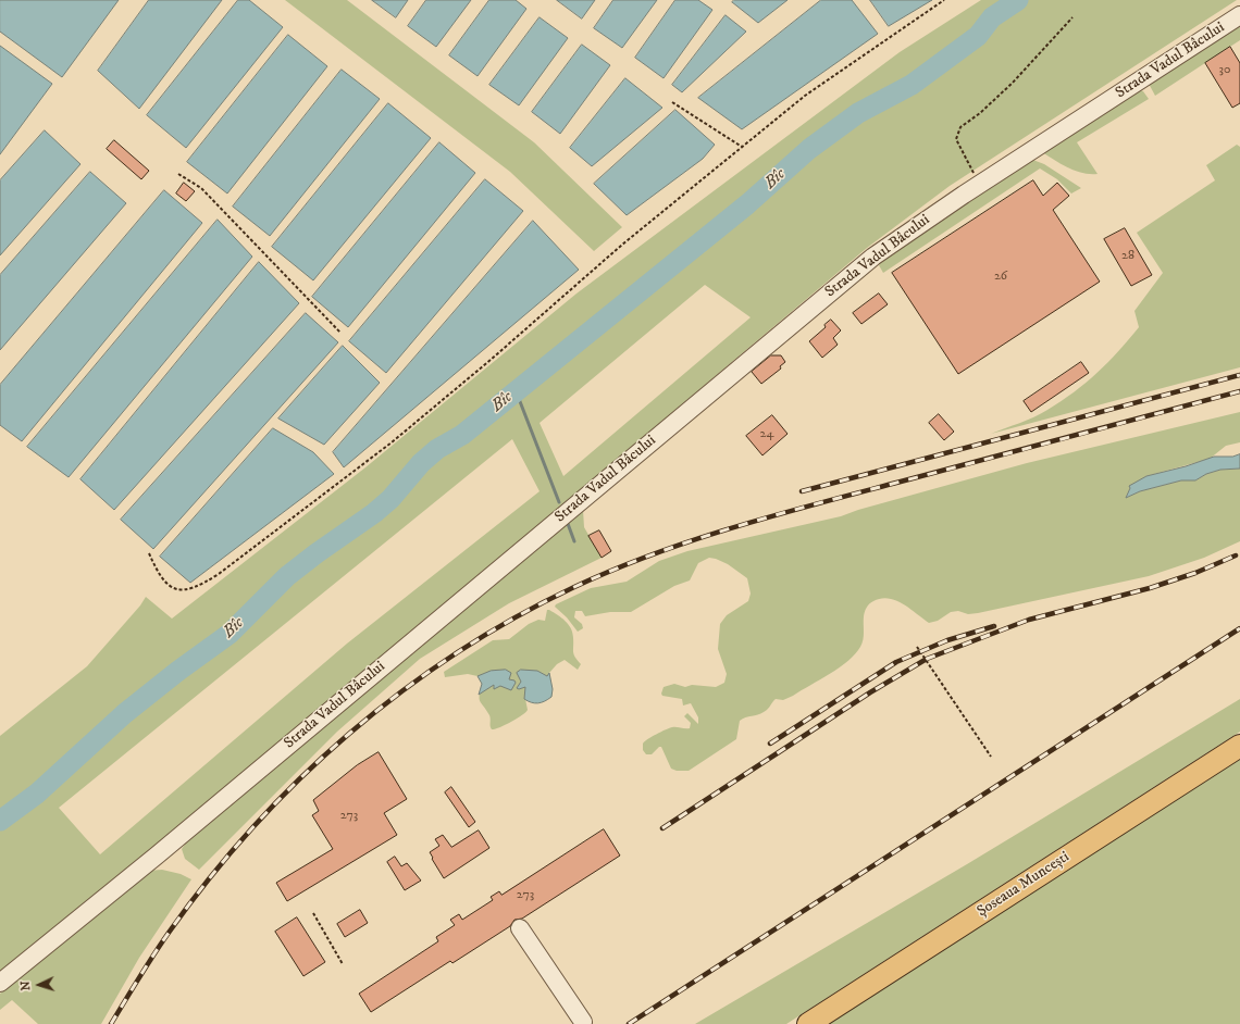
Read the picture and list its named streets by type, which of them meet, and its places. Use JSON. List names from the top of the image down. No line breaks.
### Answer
{"streets":{"main road":["Șoseaua Muncești"],"street":["Strada Vadul Bâcului"]},"water":["Bîc"],"house_numbers":["30","28","26","24","273","273"],"north":"left"}
